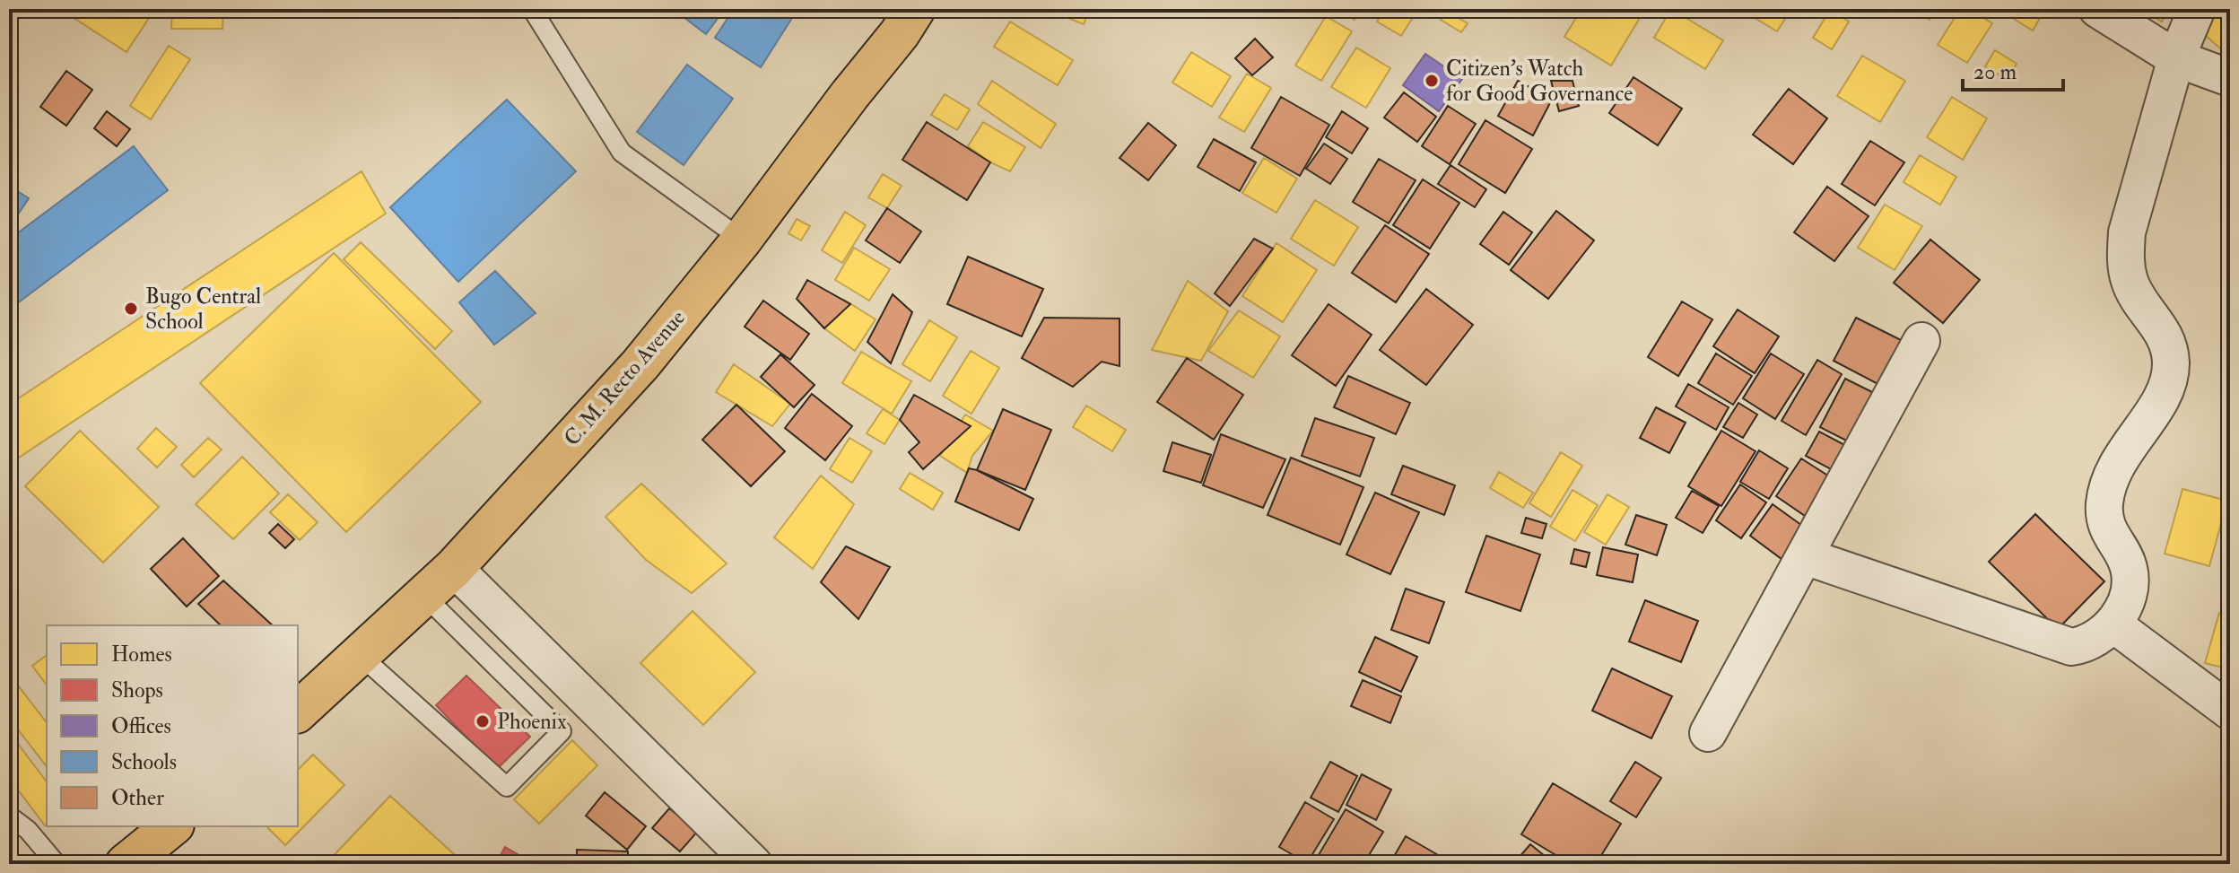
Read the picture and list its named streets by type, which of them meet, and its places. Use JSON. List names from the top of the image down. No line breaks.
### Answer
{"streets":{"highway":["C. M. Recto Avenue"]},"places":["Citizen's Watch for Good Governance","Bugo Central School","Phoenix"],"legend":["Homes","Shops","Offices","Schools","Other"],"scale_bar":"20 m"}
